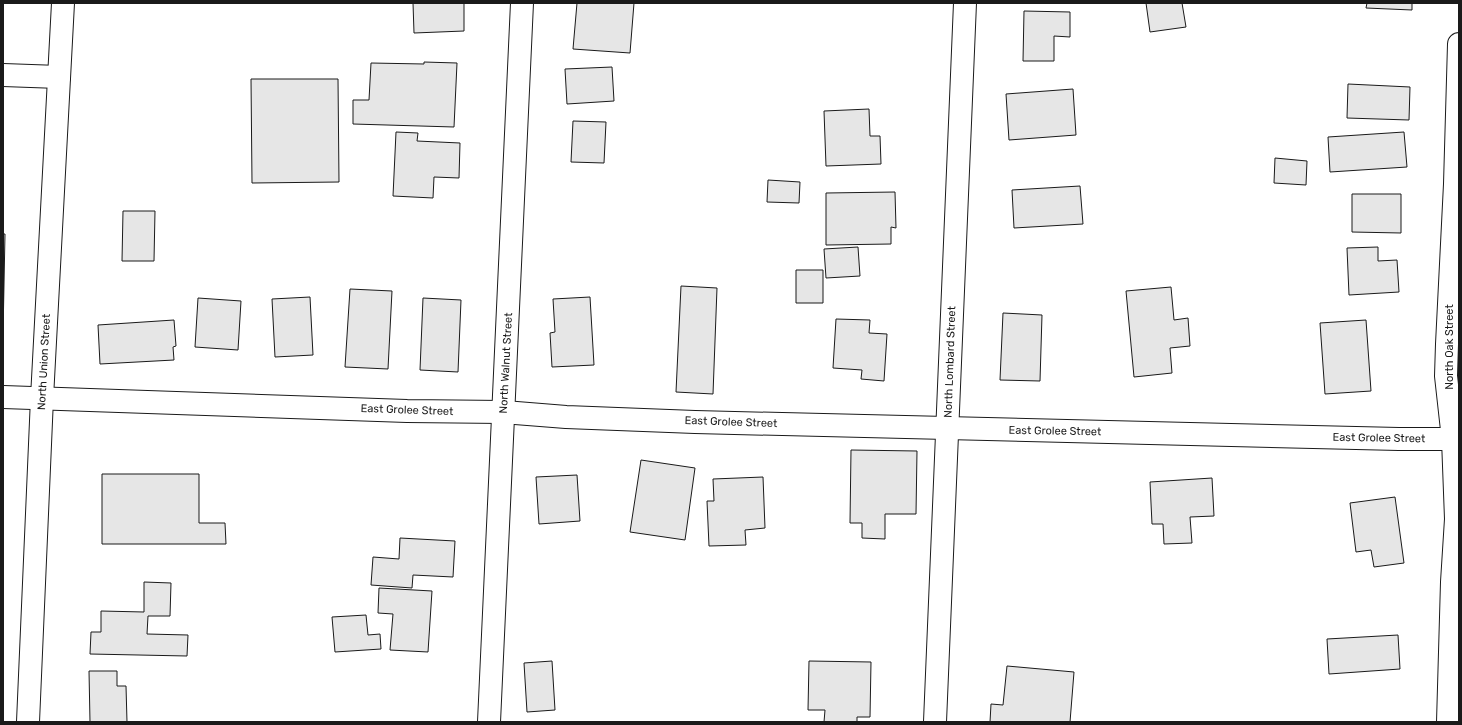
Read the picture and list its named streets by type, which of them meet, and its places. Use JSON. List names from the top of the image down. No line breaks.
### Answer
{"streets":{"street":["North Oak Street","North Union Street","North Lombard Street","North Walnut Street","East Grolee Street"]},"crossings":[["North Oak Street","East Grolee Street"],["North Union Street","East Grolee Street"],["North Lombard Street","East Grolee Street"],["North Walnut Street","East Grolee Street"]]}
